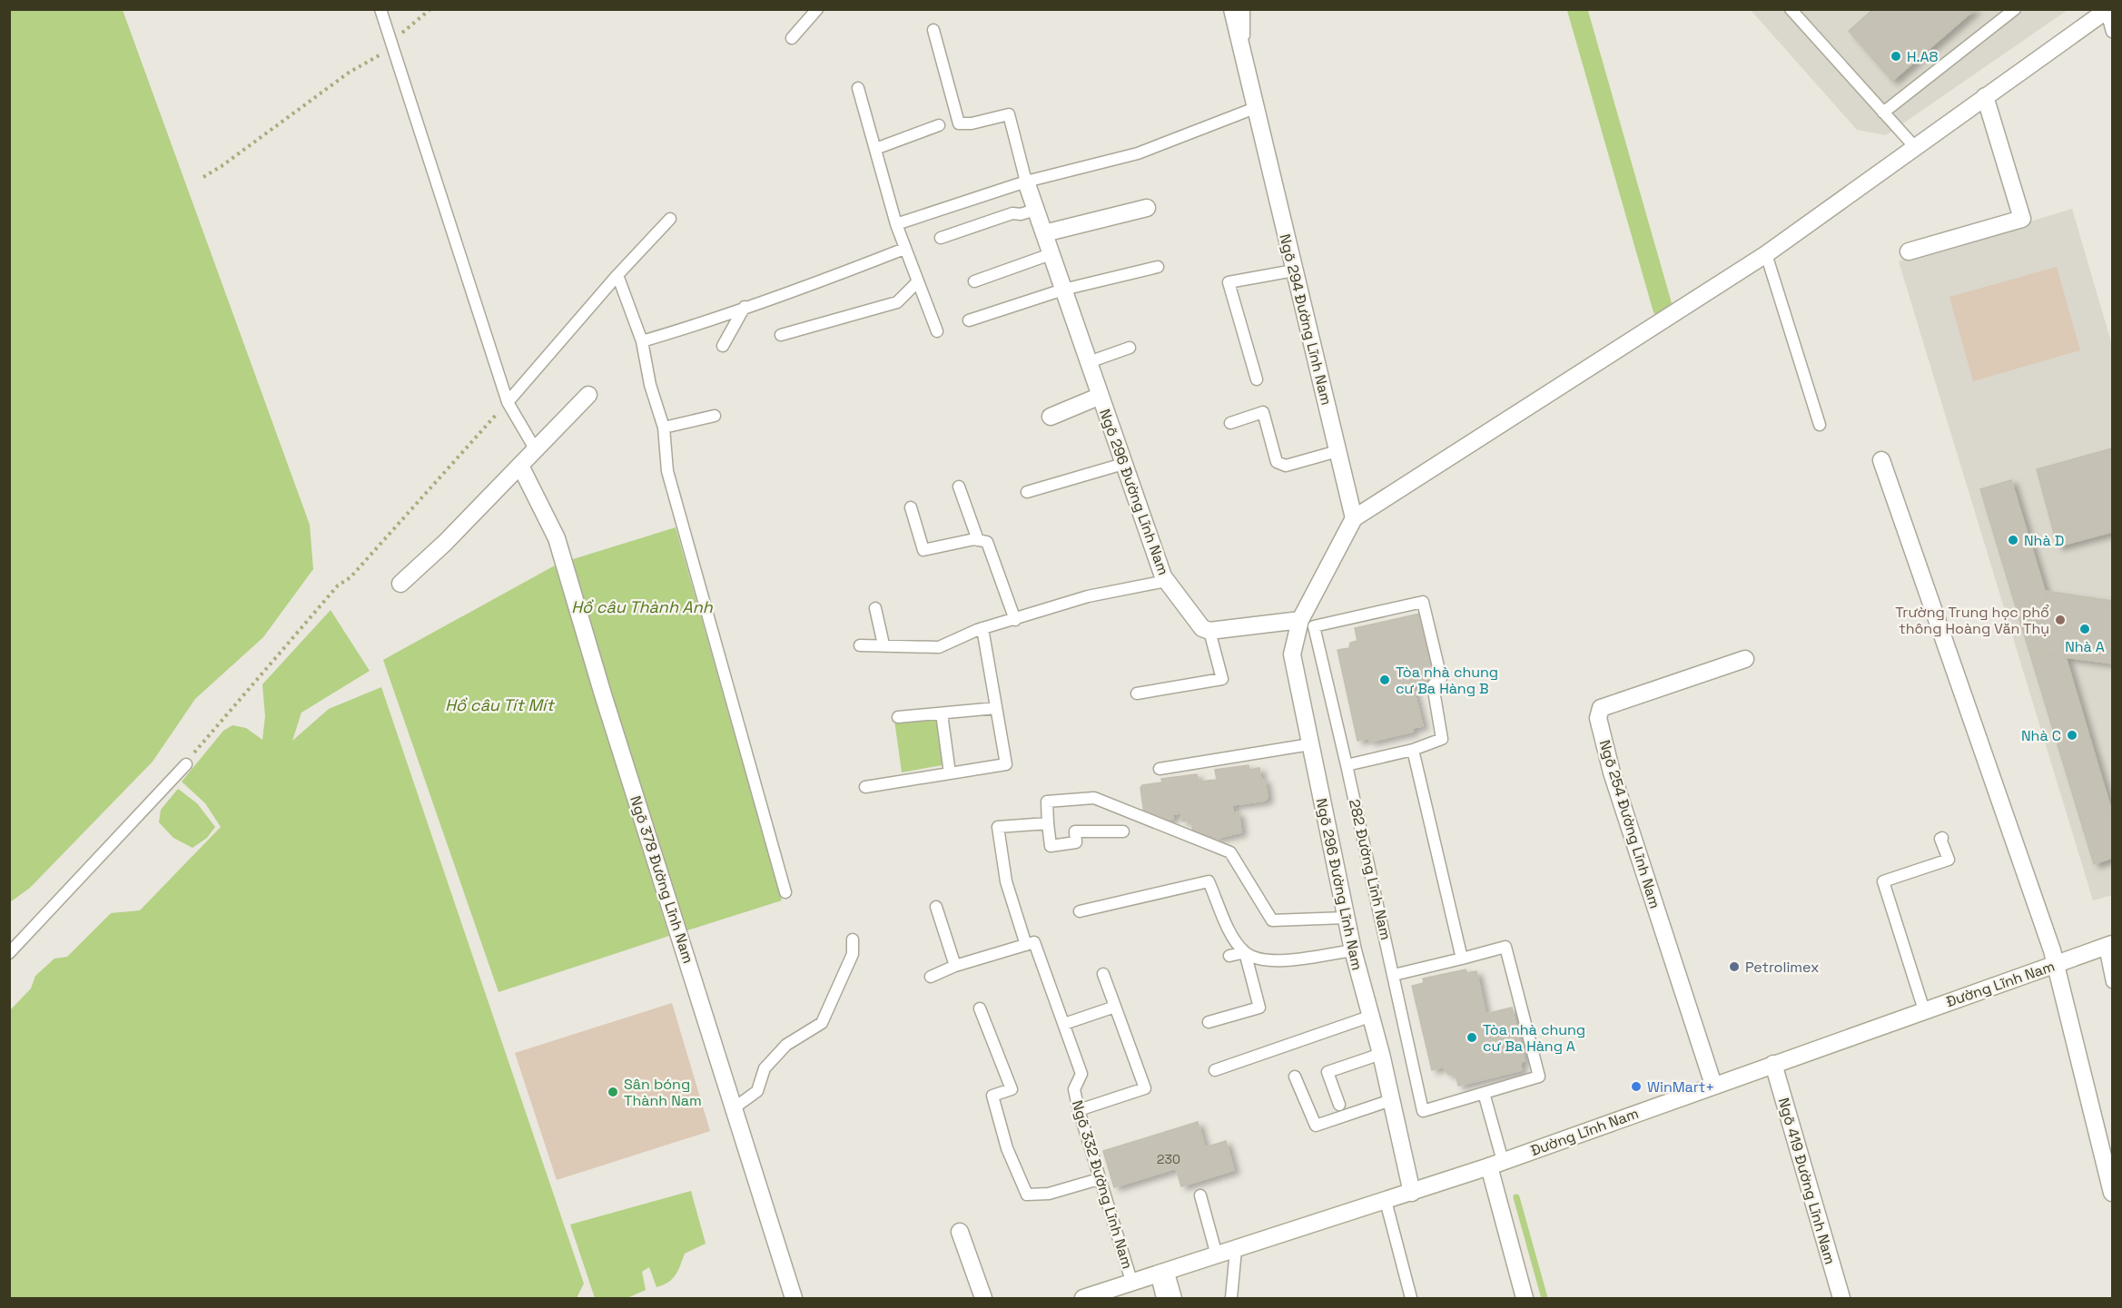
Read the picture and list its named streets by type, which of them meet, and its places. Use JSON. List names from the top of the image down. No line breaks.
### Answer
{"streets":{"street":["Ngõ 294 Đường Lĩnh Nam","Ngõ 296 Đường Lĩnh Nam","Ngõ 254 Đường Lĩnh Nam","Ngõ 378 Đường Lĩnh Nam","Đường Lĩnh Nam","Ngõ 419 Đường Lĩnh Nam"],"lane":["282 Đường Lĩnh Nam","Ngõ 332 Đường Lĩnh Nam"]},"crossings":[["Ngõ 296 Đường Lĩnh Nam","Đường Lĩnh Nam"],["Ngõ 254 Đường Lĩnh Nam","Đường Lĩnh Nam"],["Đường Lĩnh Nam","Ngõ 419 Đường Lĩnh Nam"],["Đường Lĩnh Nam","Ngõ 332 Đường Lĩnh Nam"]],"water":["Hồ câu Thành Anh","Hồ câu Tít Mít"],"places":["H.A8","Nhà D","Trường Trung học phổ thông Hoàng Văn Thụ","Nhà A","Tòa nhà chung cư Ba Hàng B","Nhà C","Petrolimex","Tòa nhà chung cư Ba Hàng A","WinMart+","Sân bóng Thành Nam"],"house_numbers":["230"]}
